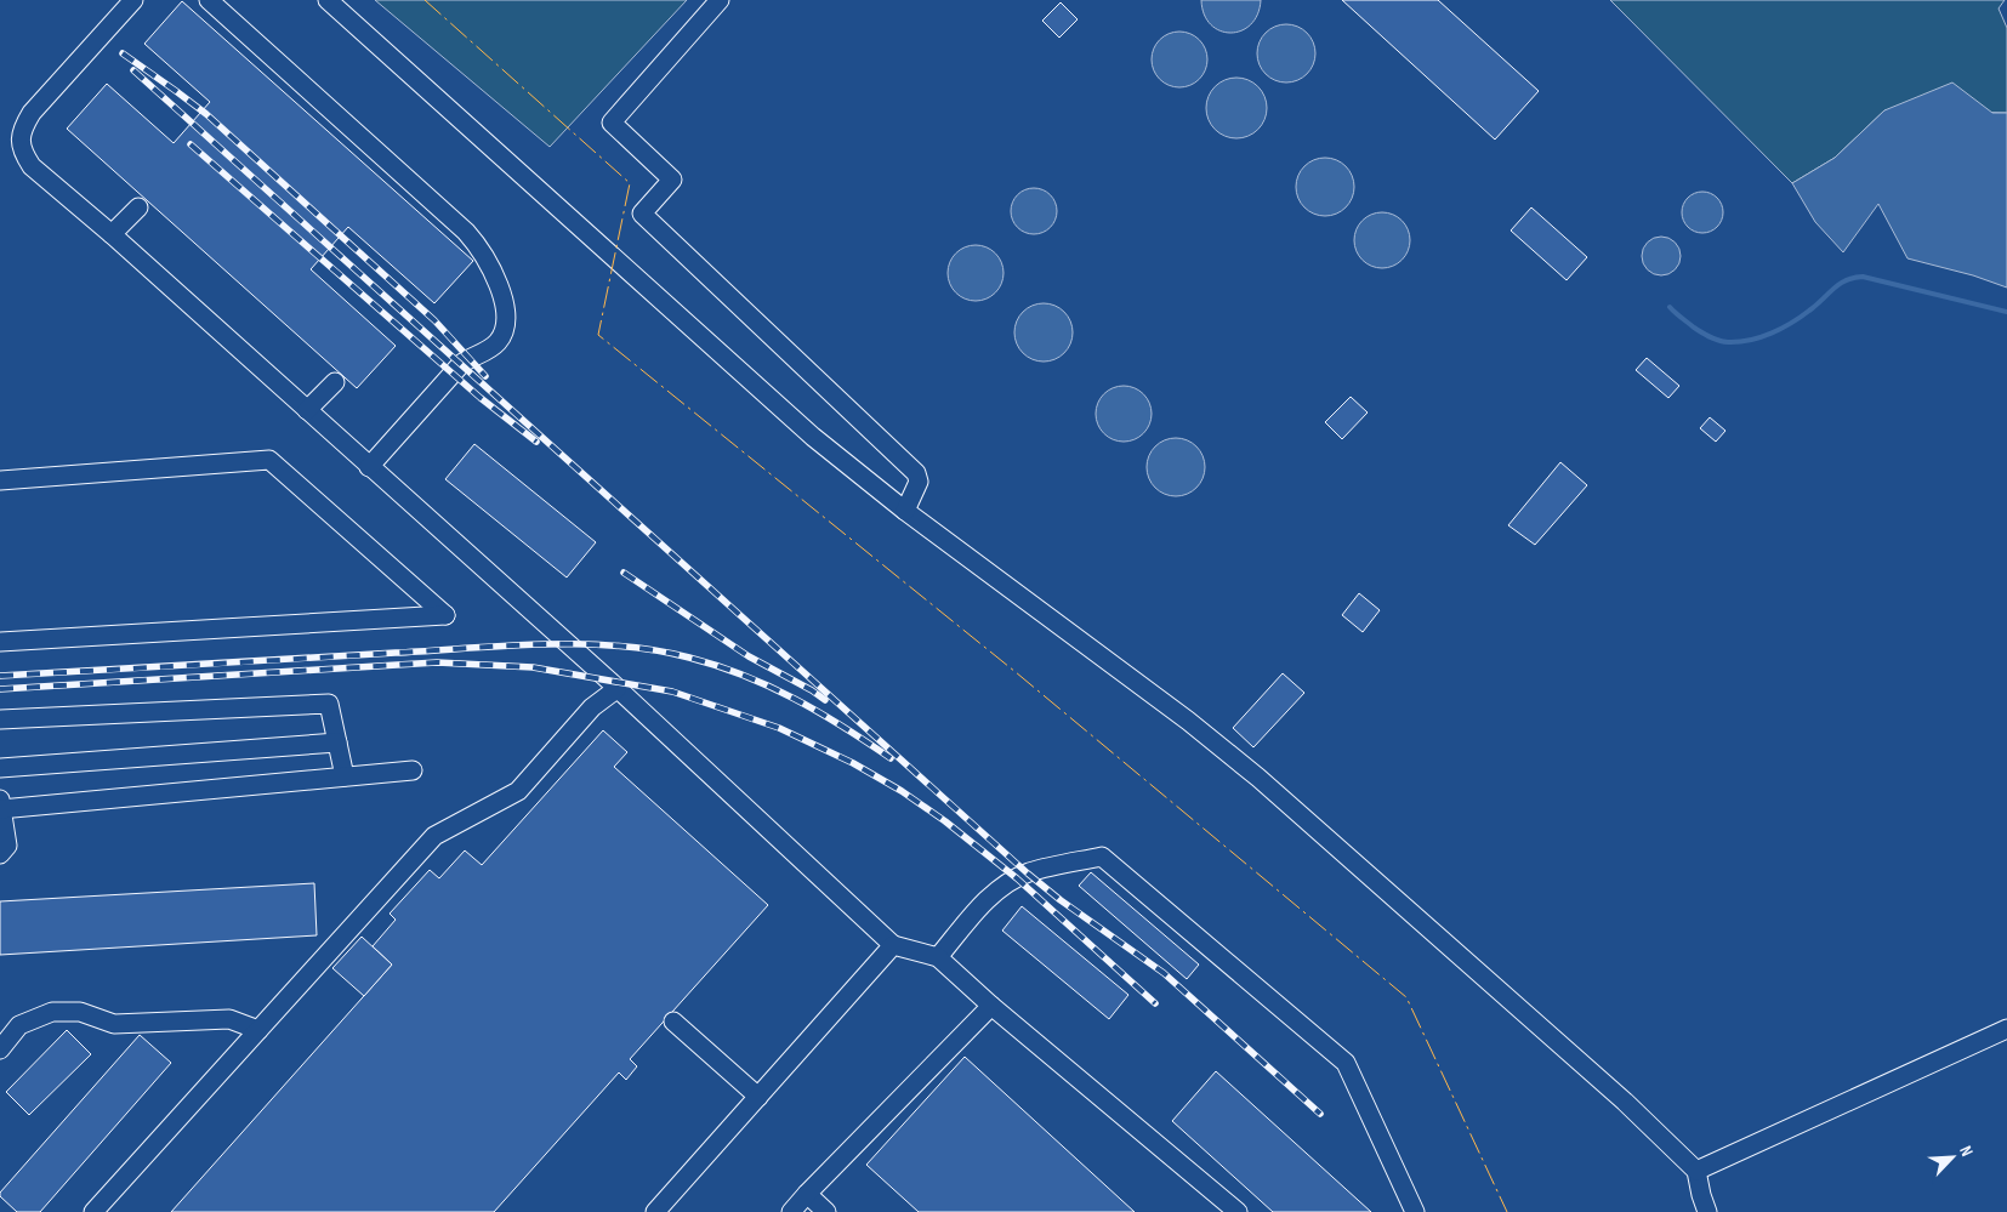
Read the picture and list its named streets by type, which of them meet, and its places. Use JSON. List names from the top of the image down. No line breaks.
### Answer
{"north":"top right"}
